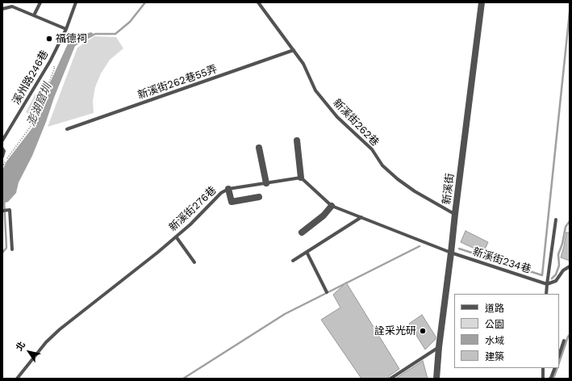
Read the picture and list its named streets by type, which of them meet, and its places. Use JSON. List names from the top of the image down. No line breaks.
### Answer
{"streets":{"street":["新溪街"],"lane":["溪州路246巷","新溪街262巷55弄","新溪街262巷","新溪街276巷","新溪街234巷"]},"crossings":[["新溪街262巷55弄","新溪街262巷"],["新溪街262巷","新溪街"],["新溪街","新溪街234巷"]],"water":["澎湖窟圳"],"places":["福德祠","詮采光研"],"legend":["道路","公園","水域","建築"],"north":"top left"}
